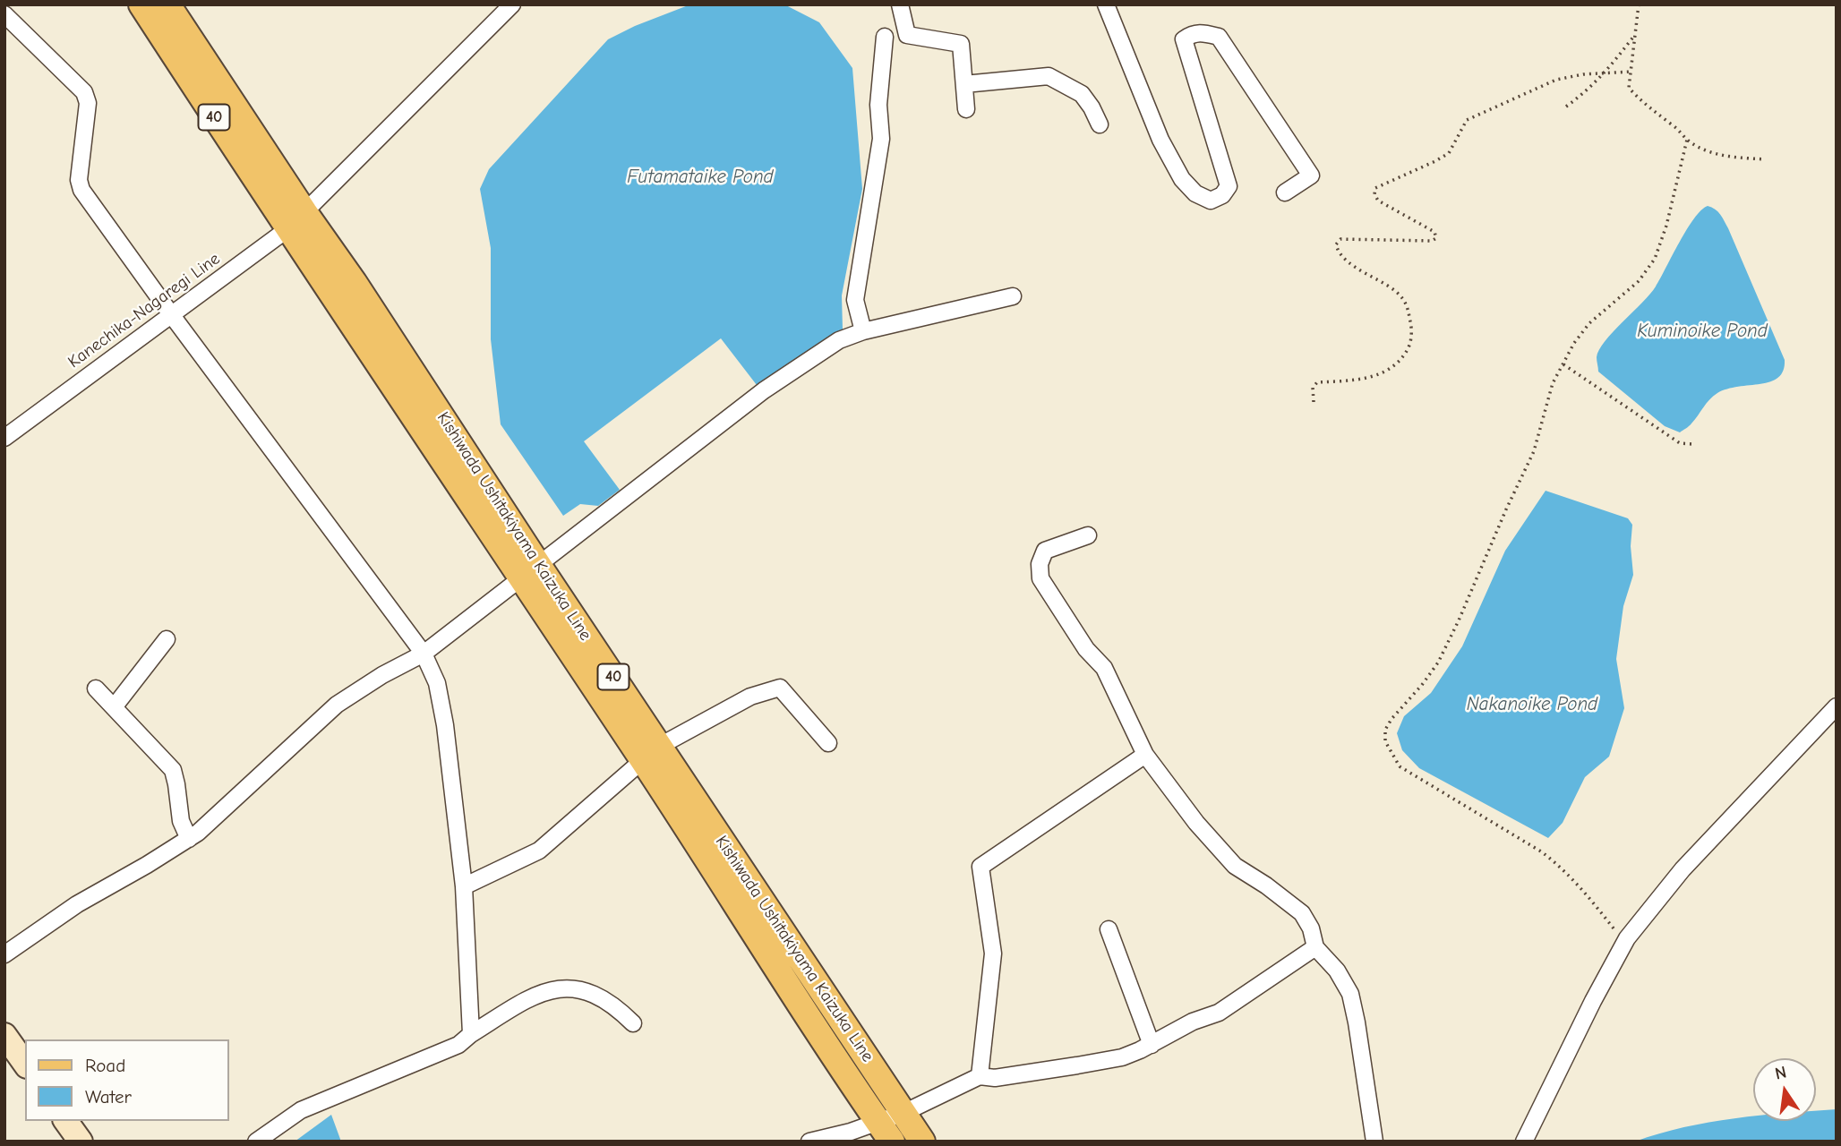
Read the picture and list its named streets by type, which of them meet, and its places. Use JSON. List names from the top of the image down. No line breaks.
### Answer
{"streets":{"main road":["40","Kishiwada Ushitakiyama Kaizuka Line"],"street":["Kanechika-Nagaregi Line"]},"crossings":[["Kanechika-Nagaregi Line","Kishiwada Ushitakiyama Kaizuka Line"]],"water":["Futamataike Pond","Kuminoike Pond","Nakanoike Pond"],"legend":["Road","Water"],"north":"top"}
